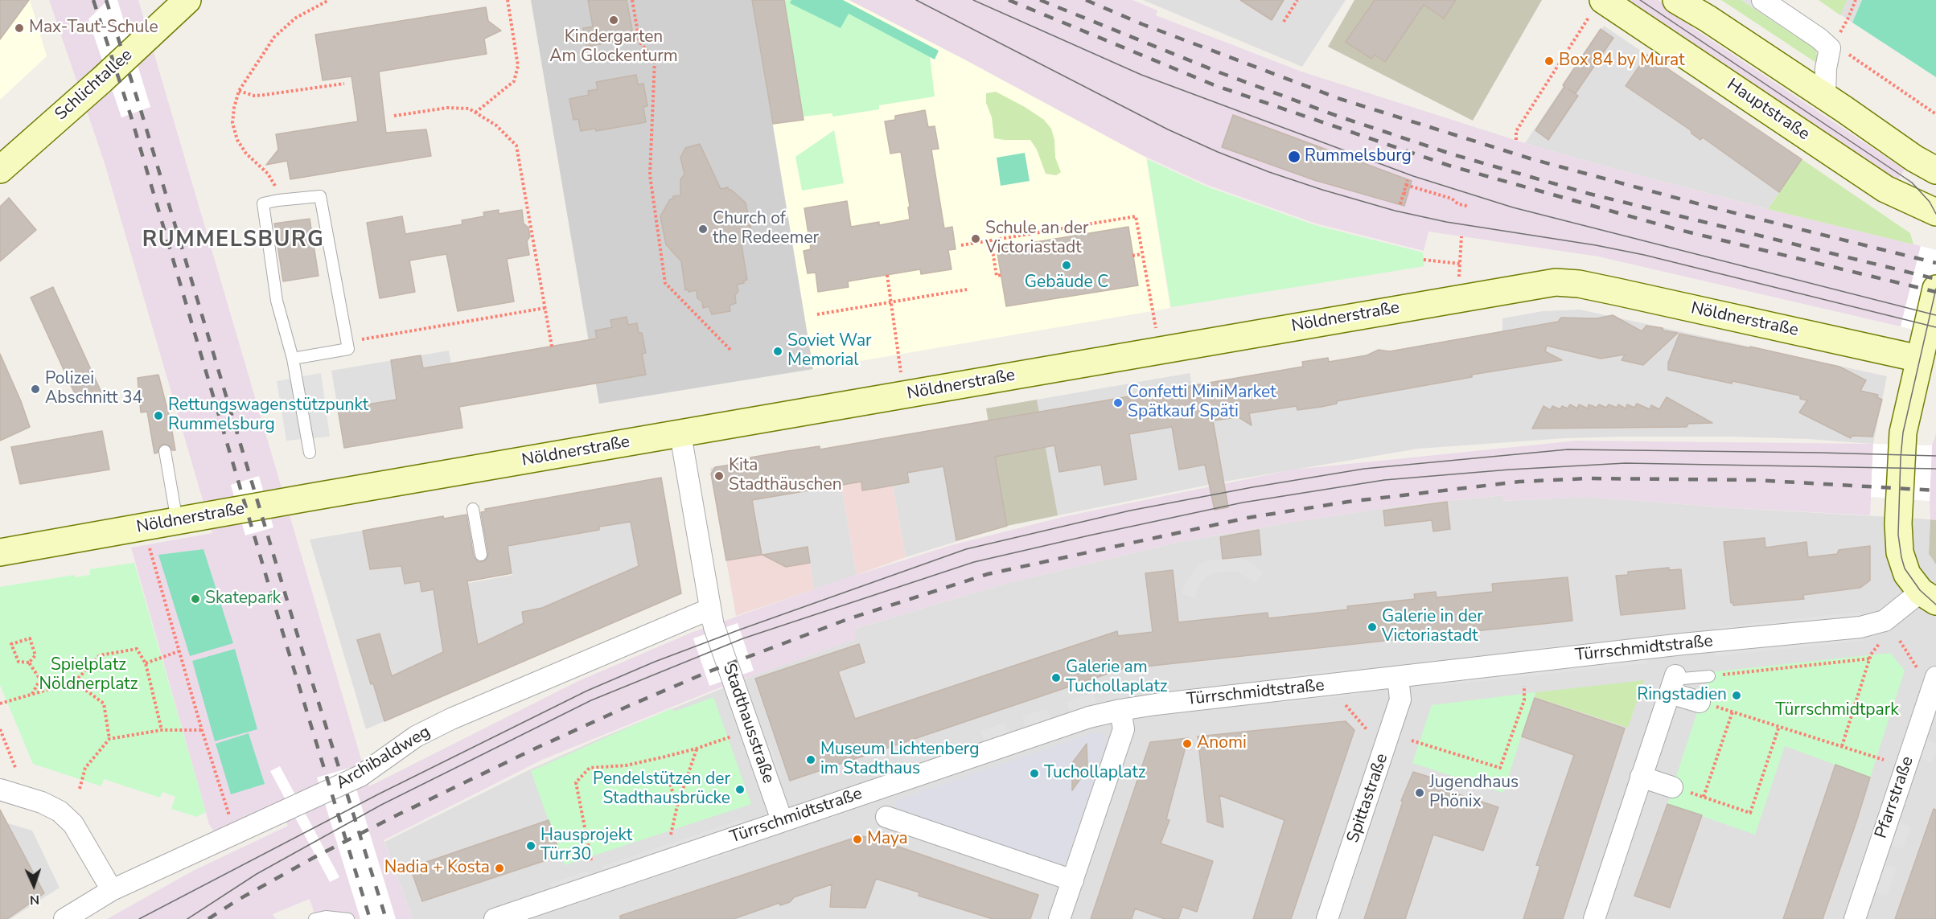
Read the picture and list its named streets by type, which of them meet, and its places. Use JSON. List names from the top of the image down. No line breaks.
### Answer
{"streets":{"street":["Schlichtallee","Hauptstraße","Nöldnerstraße","Türrschmidtstraße","Stadthausstraße","Archibaldweg","Pfarrstraße","Spittastraße"]},"crossings":[["Nöldnerstraße","Stadthausstraße"],["Türrschmidtstraße","Stadthausstraße"],["Türrschmidtstraße","Spittastraße"],["Stadthausstraße","Archibaldweg"]],"districts":["RUMMELSBURG"],"parks":["Spielplatz Nöldnerplatz","Türrschmidtpark"],"places":["Kindergarten Am Glockenturm","Max-Taut-Schule","Box 84 by Murat","Rummelsburg","Church of the Redeemer","Schule an der Victoriastadt","Gebäude C","Soviet War Memorial","Polizei Abschnitt 34","Confetti MiniMarket Spätkauf Späti","Rettungswagenstützpunkt Rummelsburg","Kita Stadthäuschen","Skatepark","Galerie in der Victoriastadt","Galerie am Tuchollaplatz","Ringstadien","Anomi","Museum Lichtenberg im Stadthaus","Tuchollaplatz","Pendelstützen der Stadthausbrücke","Jugendhaus Phönix","Maya","Hausprojekt Türr30","Nadia + Kosta"],"north":"bottom"}
